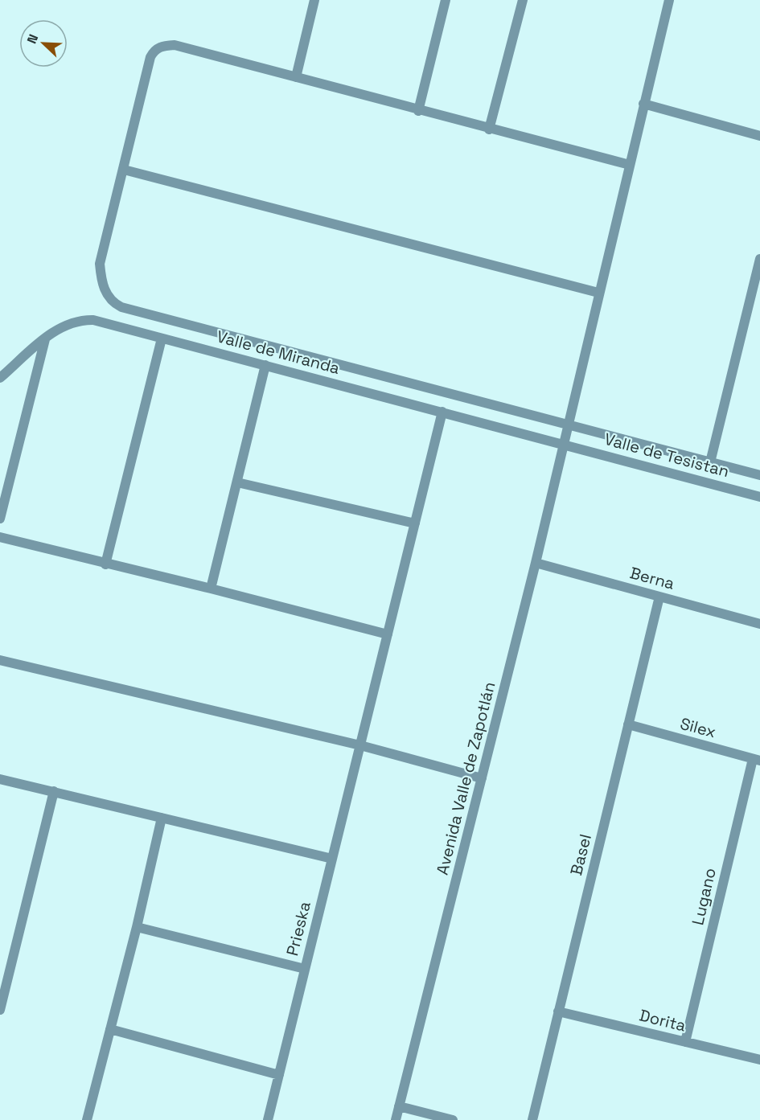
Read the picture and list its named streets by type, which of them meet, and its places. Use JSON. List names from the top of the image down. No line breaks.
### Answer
{"streets":{"street":["Valle de Miranda","Valle de Tesistan","Berna","Silex","Avenida Valle de Zapotlán","Basel","Lugano","Prieska","Dorita"]},"crossings":[["Valle de Miranda","Valle de Tesistan"],["Valle de Miranda","Avenida Valle de Zapotlán"],["Valle de Miranda","Prieska"],["Valle de Tesistan","Avenida Valle de Zapotlán"],["Berna","Avenida Valle de Zapotlán"],["Berna","Basel"],["Silex","Basel"],["Silex","Lugano"],["Basel","Dorita"],["Lugano","Dorita"]],"north":"top left"}
